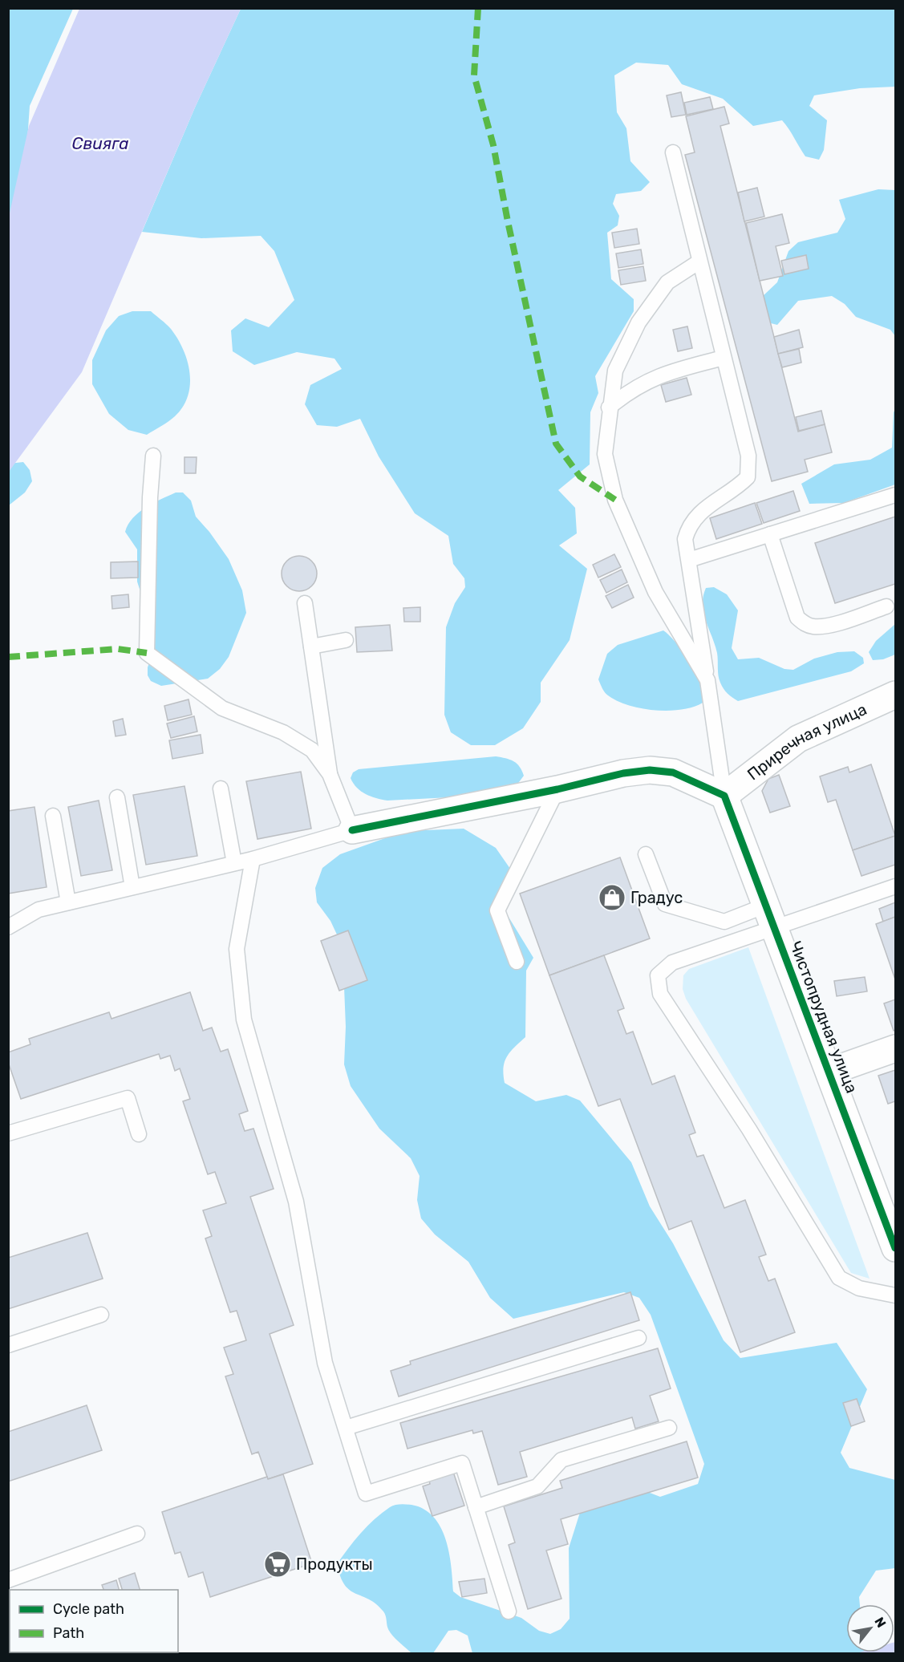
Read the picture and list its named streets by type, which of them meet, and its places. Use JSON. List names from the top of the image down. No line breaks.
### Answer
{"streets":{"street":["Приречная улица","Чистопрудная улица"]},"crossings":[["Приречная улица","Чистопрудная улица"]],"water":["Свияга"],"places":{"shop":["Градус"],"supermarket":["Продукты"]},"legend":["Cycle path","Path"],"north":"top right"}
